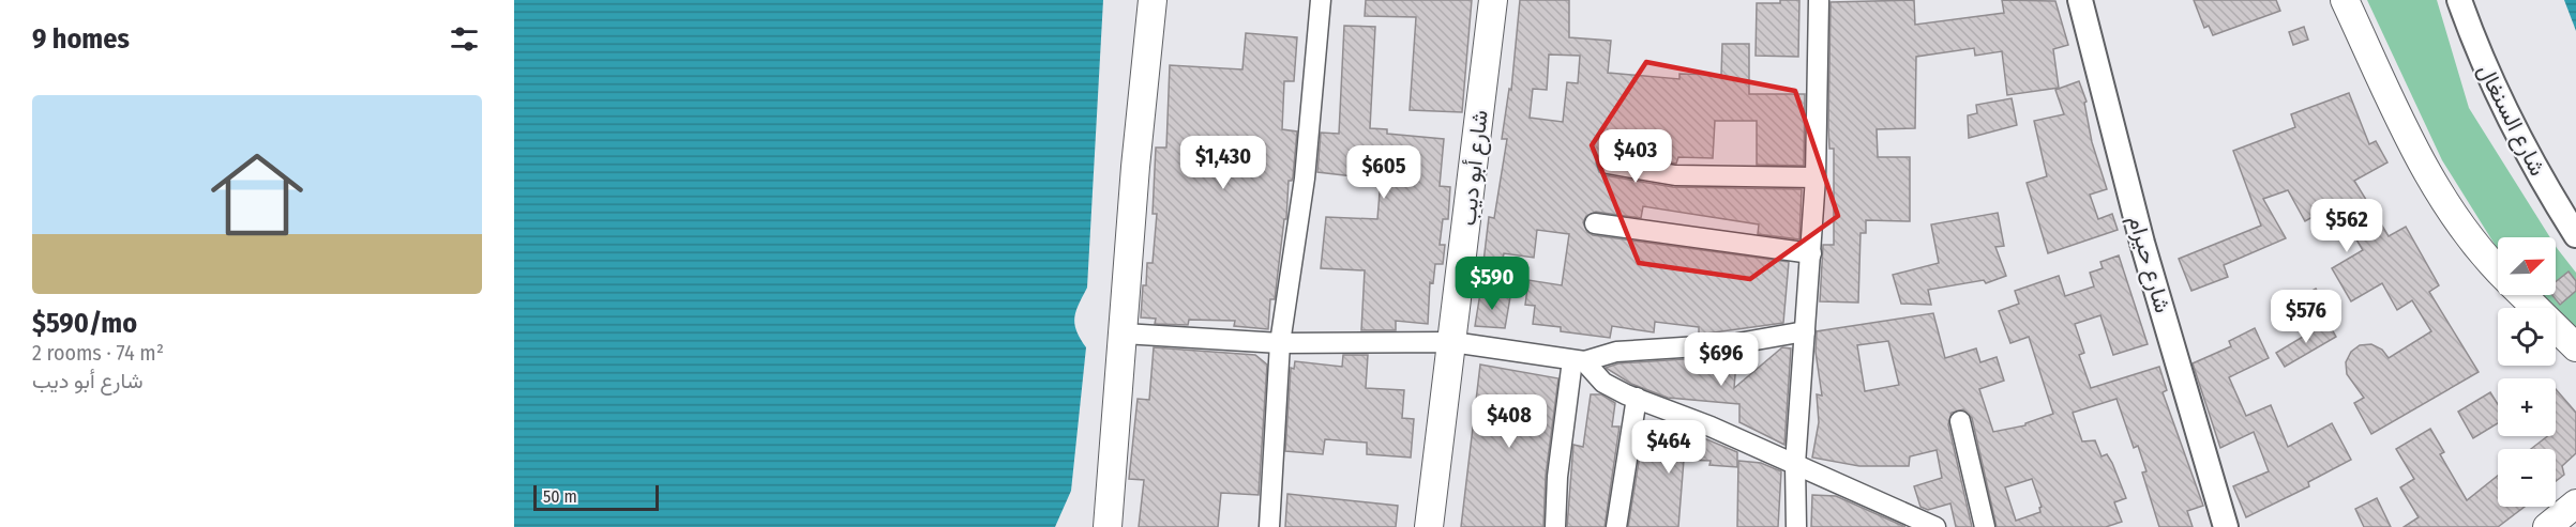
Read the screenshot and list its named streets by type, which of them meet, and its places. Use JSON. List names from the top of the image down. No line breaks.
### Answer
{"streets":{"main road":["شارع أبو ديب"],"street":["شارع السنغال","شارع حيرام"]},"scale_bar":"50 m","north":"top right","page":{"heading":"9 homes","list":[{"name":"$590/mo","note":"2 rooms · 74 m² · شارع أبو ديب"}],"price":["$403","$1,430","$605","$562","$590","$576","$696","$408","$464"],"map_buttons":["+","−"],"scale":"50 m"}}
